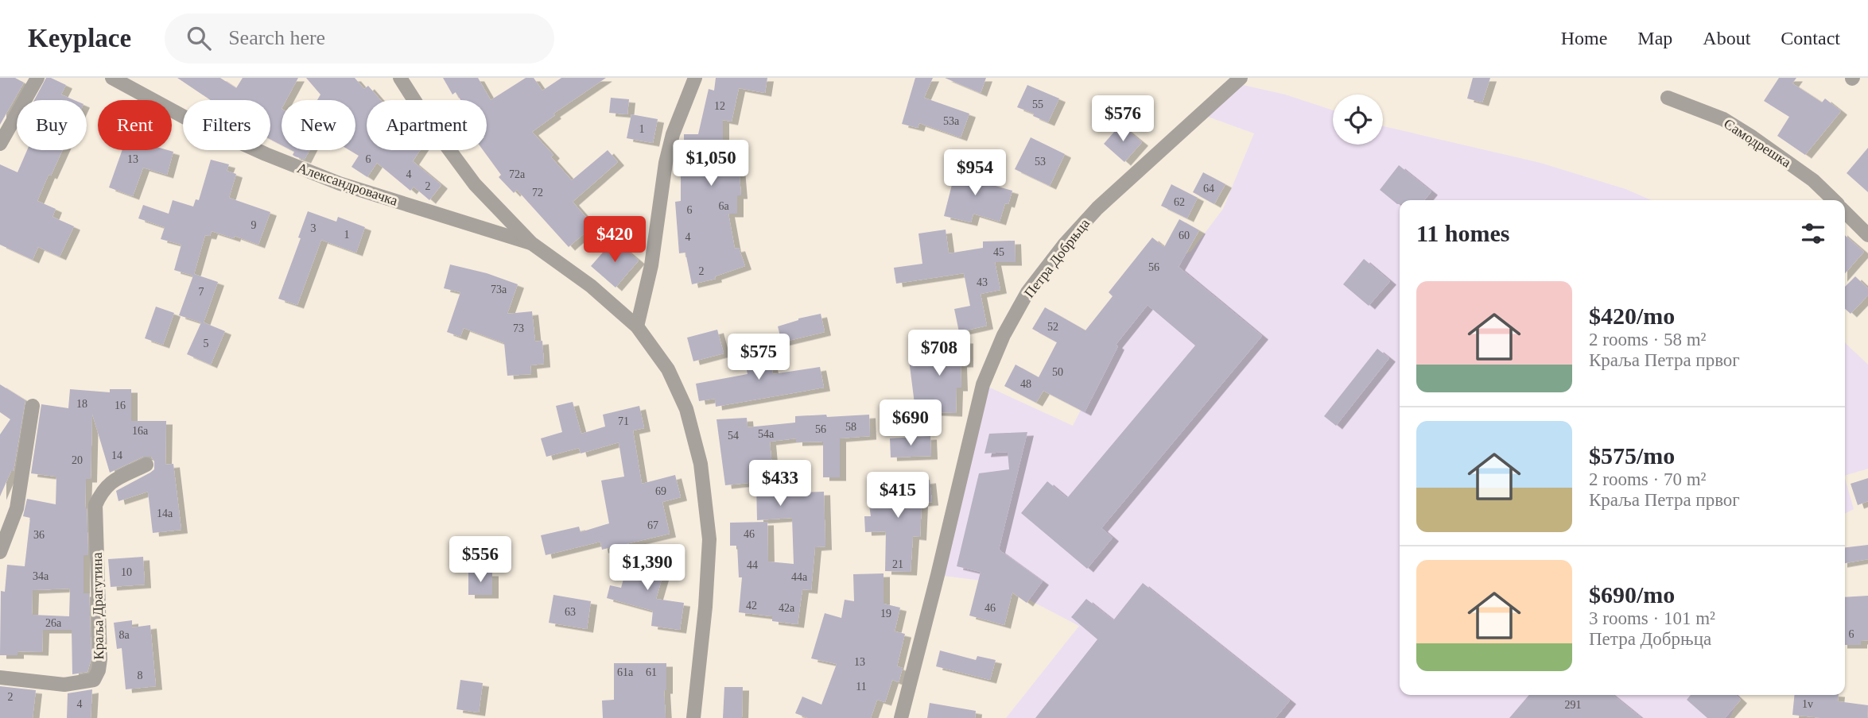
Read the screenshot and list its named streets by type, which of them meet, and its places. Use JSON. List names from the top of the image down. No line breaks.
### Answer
{"streets":{"street":["Самодрешка","Александровачка","Петра Добрњца","Краља Драгутина"]},"house_numbers":["55","12","53a","1","13","6","53","4","72a","2","64","72","62","6a","6","9","3","1","60","4","45","56","2","43","73a","7","52","73","5","50","48","18","16","71","58","56","16a","54a","54","14","20","69","14a","67","46","36","21","44","10","34a","44a","42","42a","46","63","19","26a","6","8a","13","61a","61","8","11","2","4","1v","291"],"page":{"header":"Keyplace","search":"Search here","nav":["Home","Map","About","Contact"],"price":["$576","$1,050","$954","$420","$708","$575","$690","$433","$415","$556","$1,390"],"chip":["Buy","Rent","Filters","New","Apartment"],"heading":"11 homes","list":[{"name":"$420/mo","note":"2 rooms · 58 m² · Краља Петра првог"},{"name":"$575/mo","note":"2 rooms · 70 m² · Краља Петра првог"},{"name":"$690/mo","note":"3 rooms · 101 m² · Петра Добрњца"}]}}
